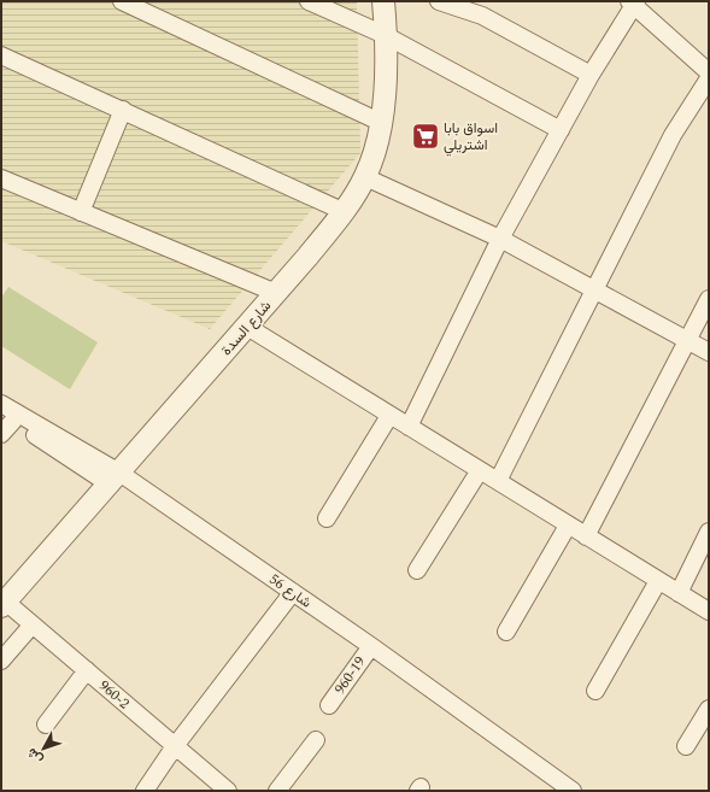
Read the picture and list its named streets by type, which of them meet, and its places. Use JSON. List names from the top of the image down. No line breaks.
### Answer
{"streets":{"street":["شارع السدة","شارع 56","960-19","960-2"]},"crossings":[["شارع السدة","شارع 56"],["شارع السدة","960-2"],["شارع 56","960-19"]],"places":{"supermarket":["اسواق بابا اشتريلي"]},"north":"bottom left"}
